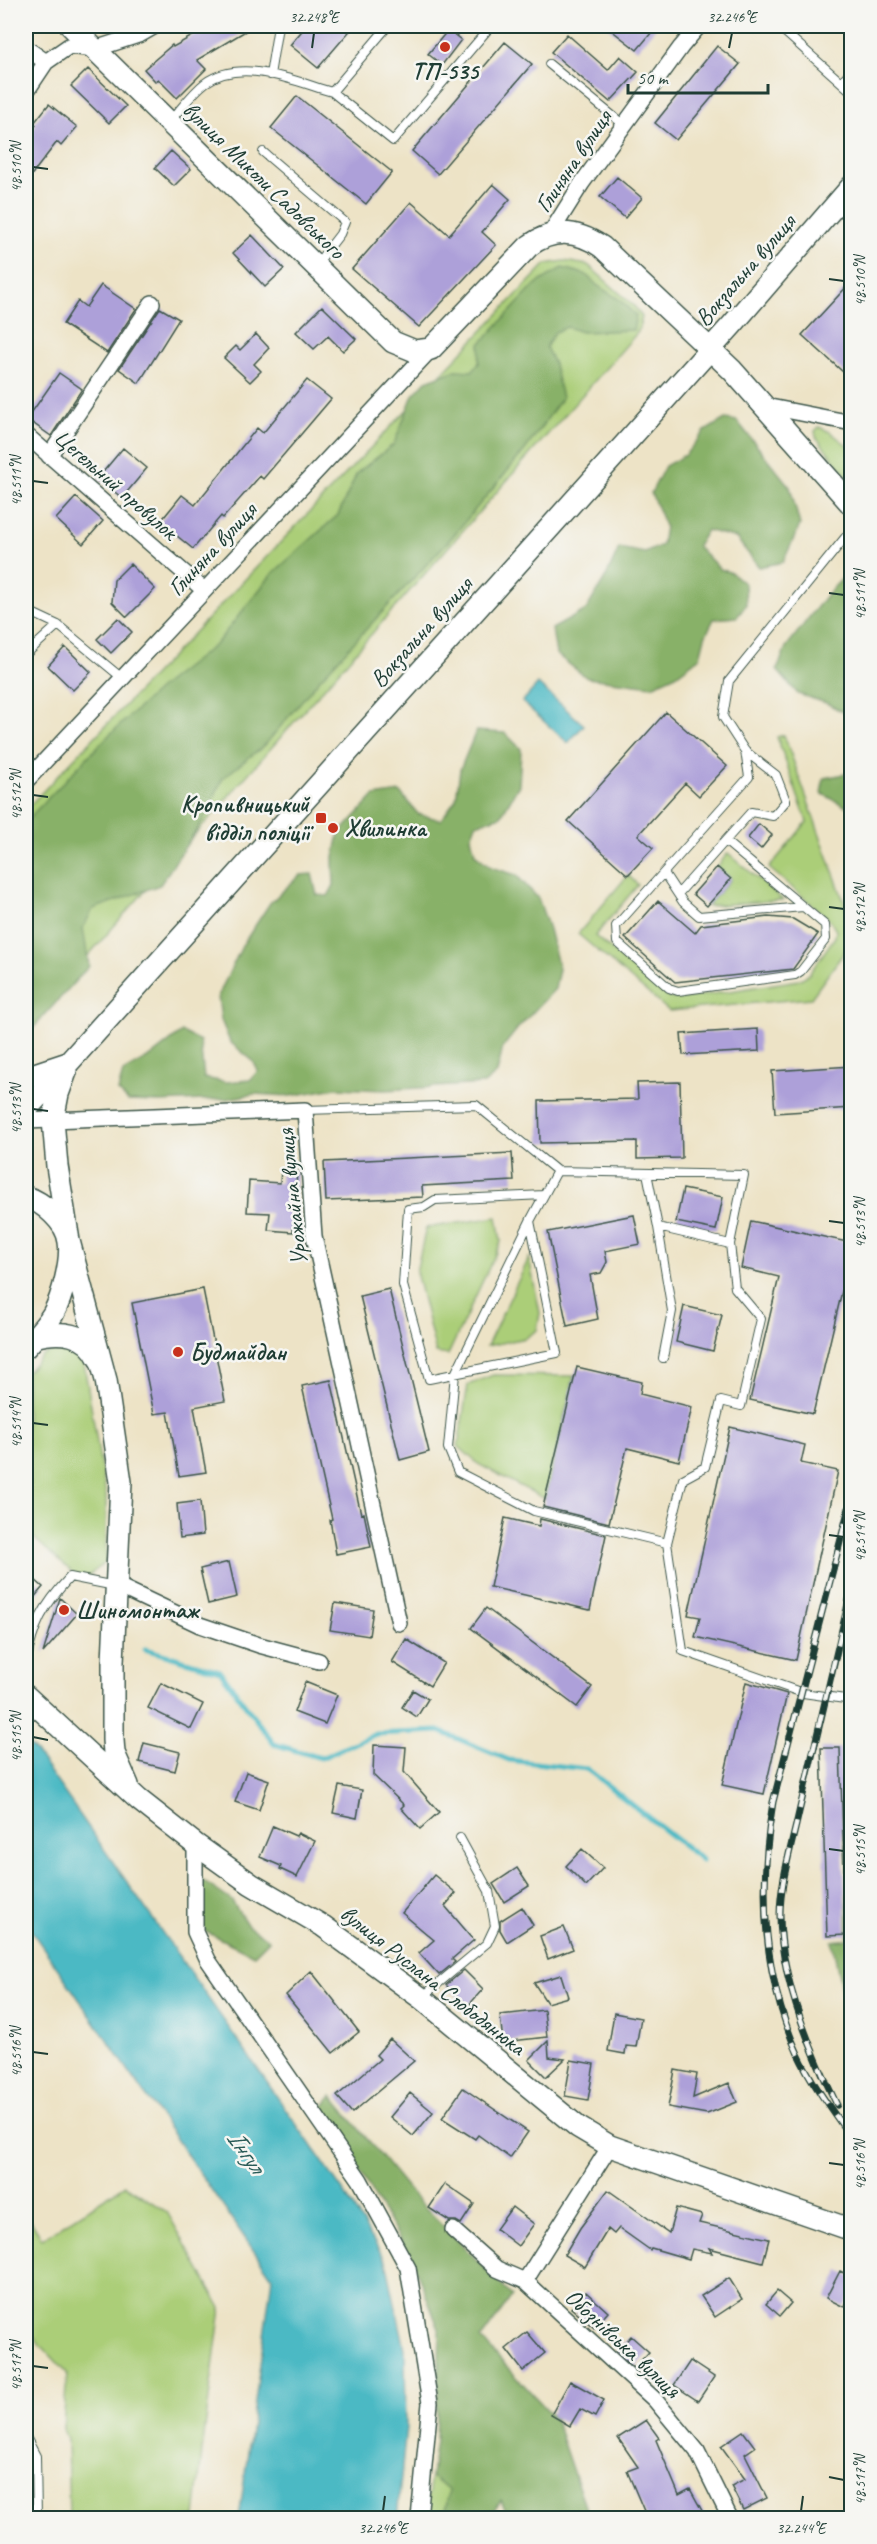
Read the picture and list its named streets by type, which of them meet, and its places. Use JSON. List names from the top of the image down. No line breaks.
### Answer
{"streets":{"main road":["вулиця Миколи Садовського","Вокзальна вулиця","вулиця Руслана Слободянюка"],"street":["Глиняна вулиця","Цегельний провулок","Урожайна вулиця","Обознівська вулиця"]},"crossings":[["Глиняна вулиця","вулиця Миколи Садовського"],["Глиняна вулиця","Цегельний провулок"]],"water":["Інгул"],"places":{"other":["ТП-535","Хвилинка","Будмайдан","Шиномонтаж"],"transit":["Кропивницький відділ поліції"]},"scale_bar":"50 m","coordinates":["32.248°E","32.246°E","48.510°N","48.511°N","48.512°N","48.513°N","48.514°N","48.515°N","48.516°N","48.517°N","32.244°E"]}
